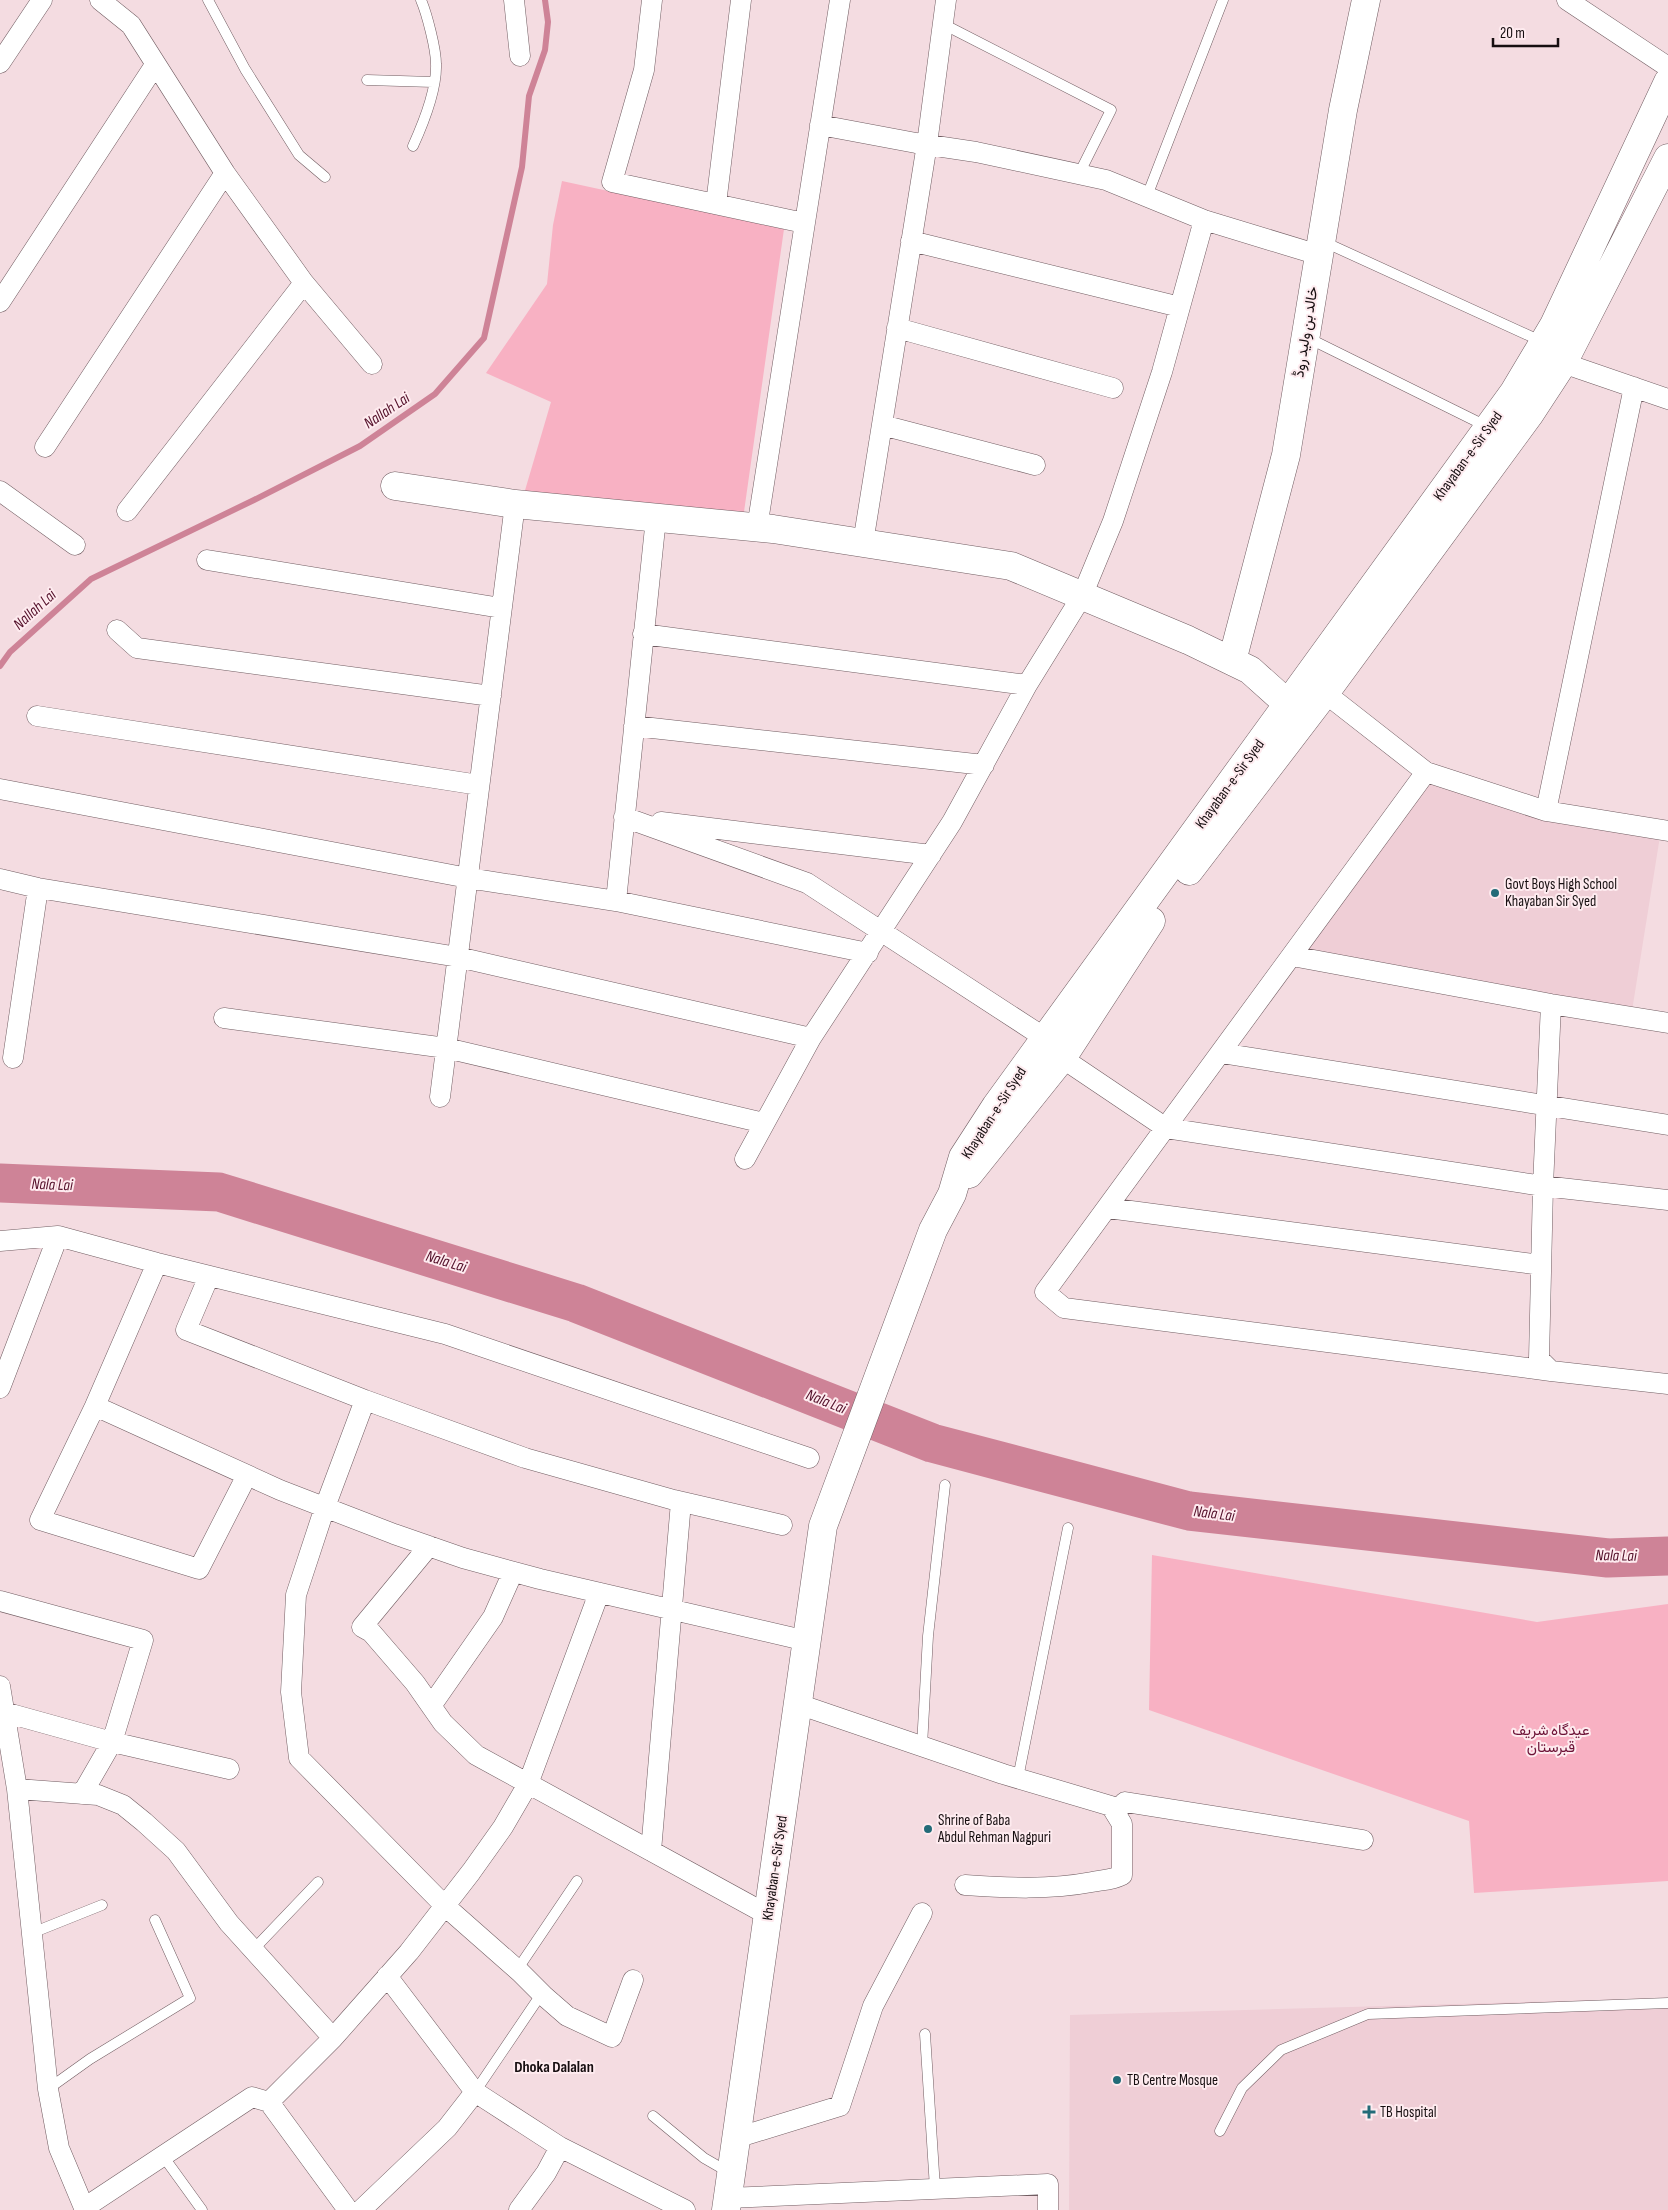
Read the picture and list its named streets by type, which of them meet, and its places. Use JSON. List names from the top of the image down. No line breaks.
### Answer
{"streets":{"main road":["خالد بن ولید روڈ","Khayaban-e-Sir Syed"]},"districts":["Dhoka Dalalan"],"water":["Nallah Lai","Nala Lai"],"parks":["عیدگاہ شریف قبرستان"],"places":{"other":["Govt Boys High School Khayaban Sir Syed","Shrine of Baba Abdul Rehman Nagpuri","TB Centre Mosque"],"health":["TB Hospital"]},"scale_bar":"20 m"}
